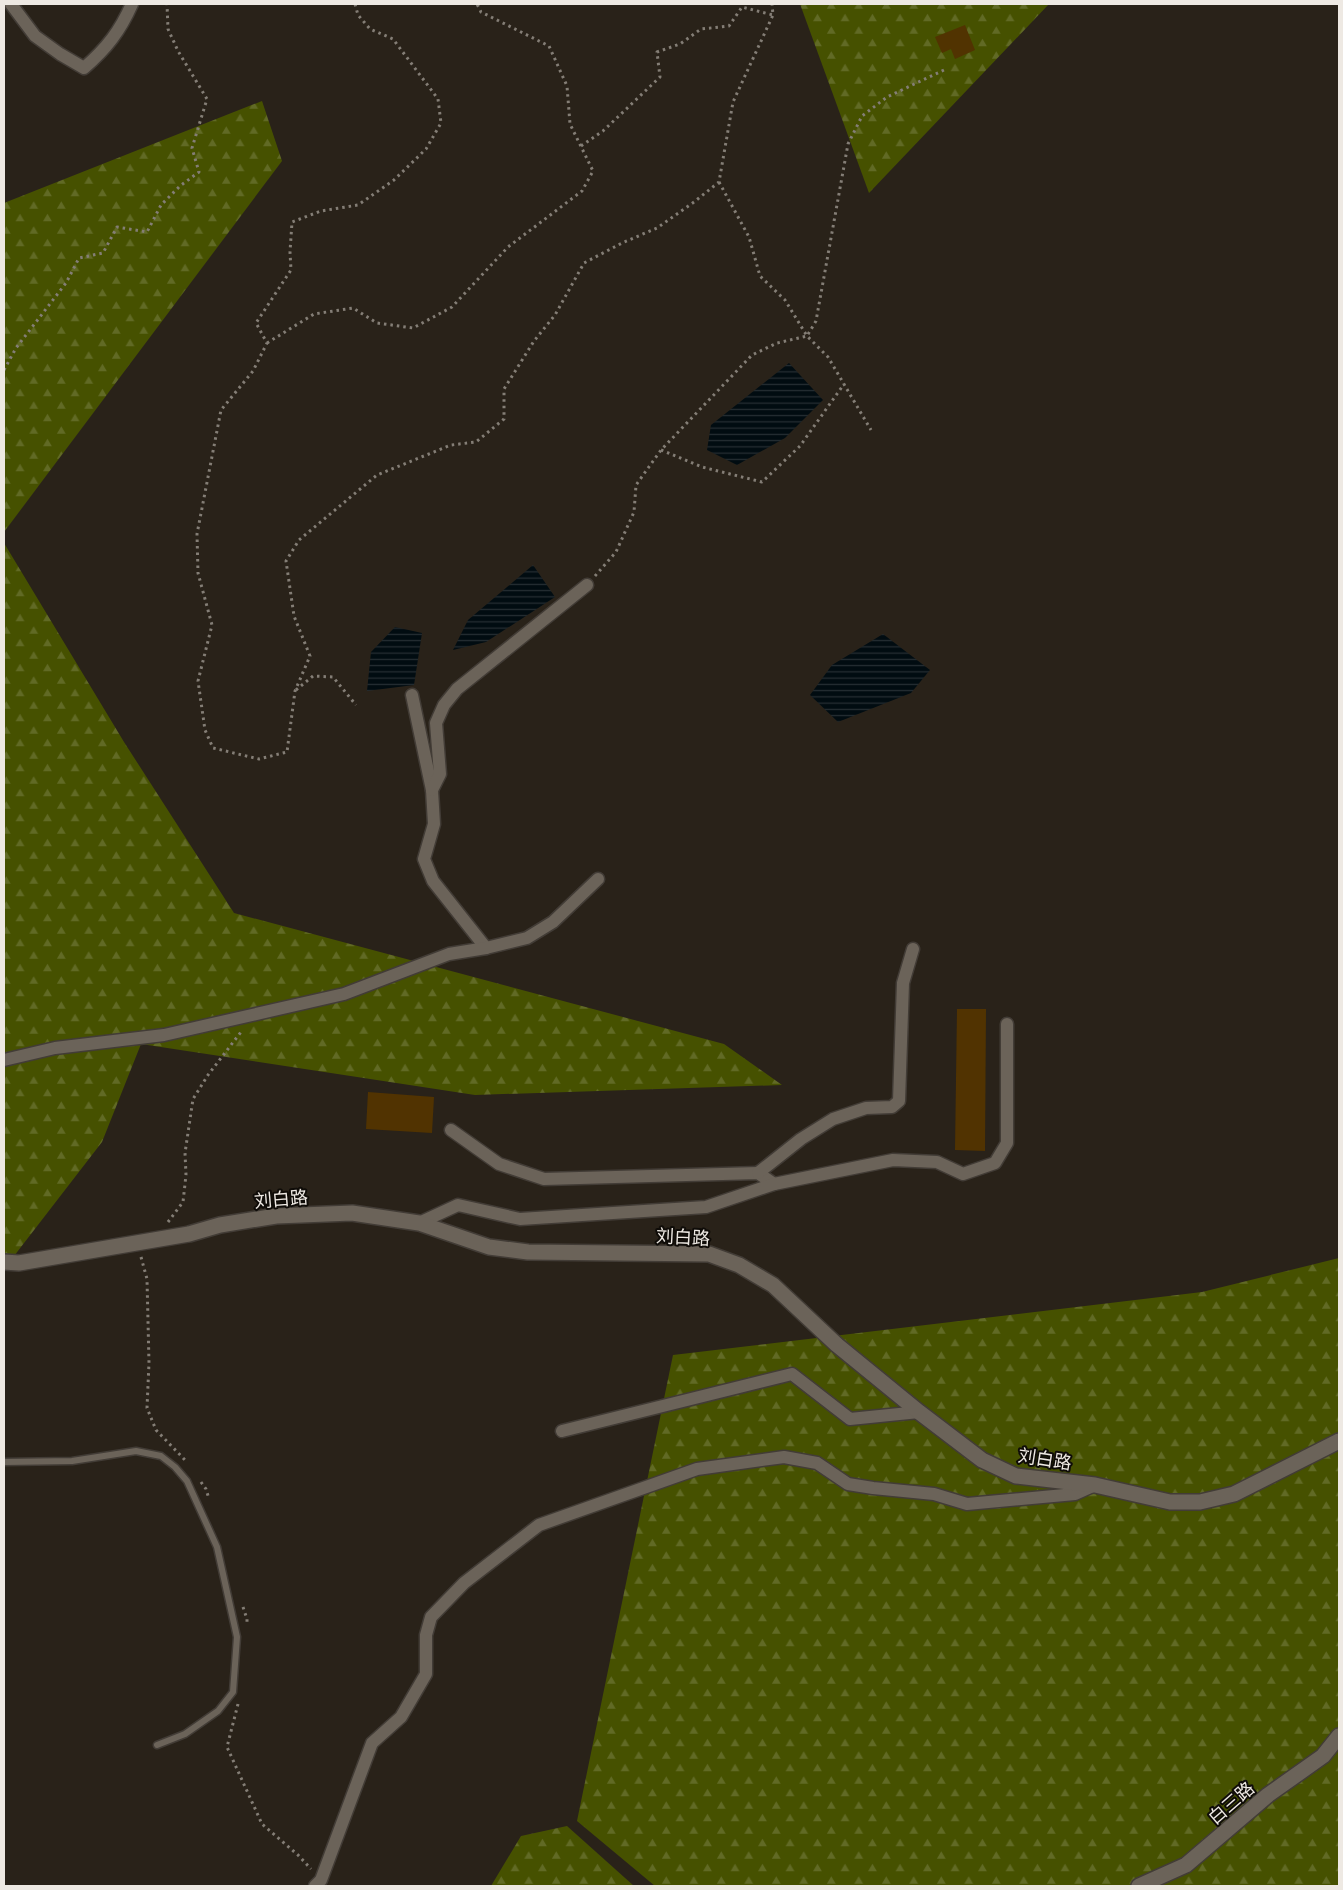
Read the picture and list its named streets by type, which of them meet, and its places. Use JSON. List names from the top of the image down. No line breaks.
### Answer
{"streets":{"street":["刘白路","白三路"]}}
